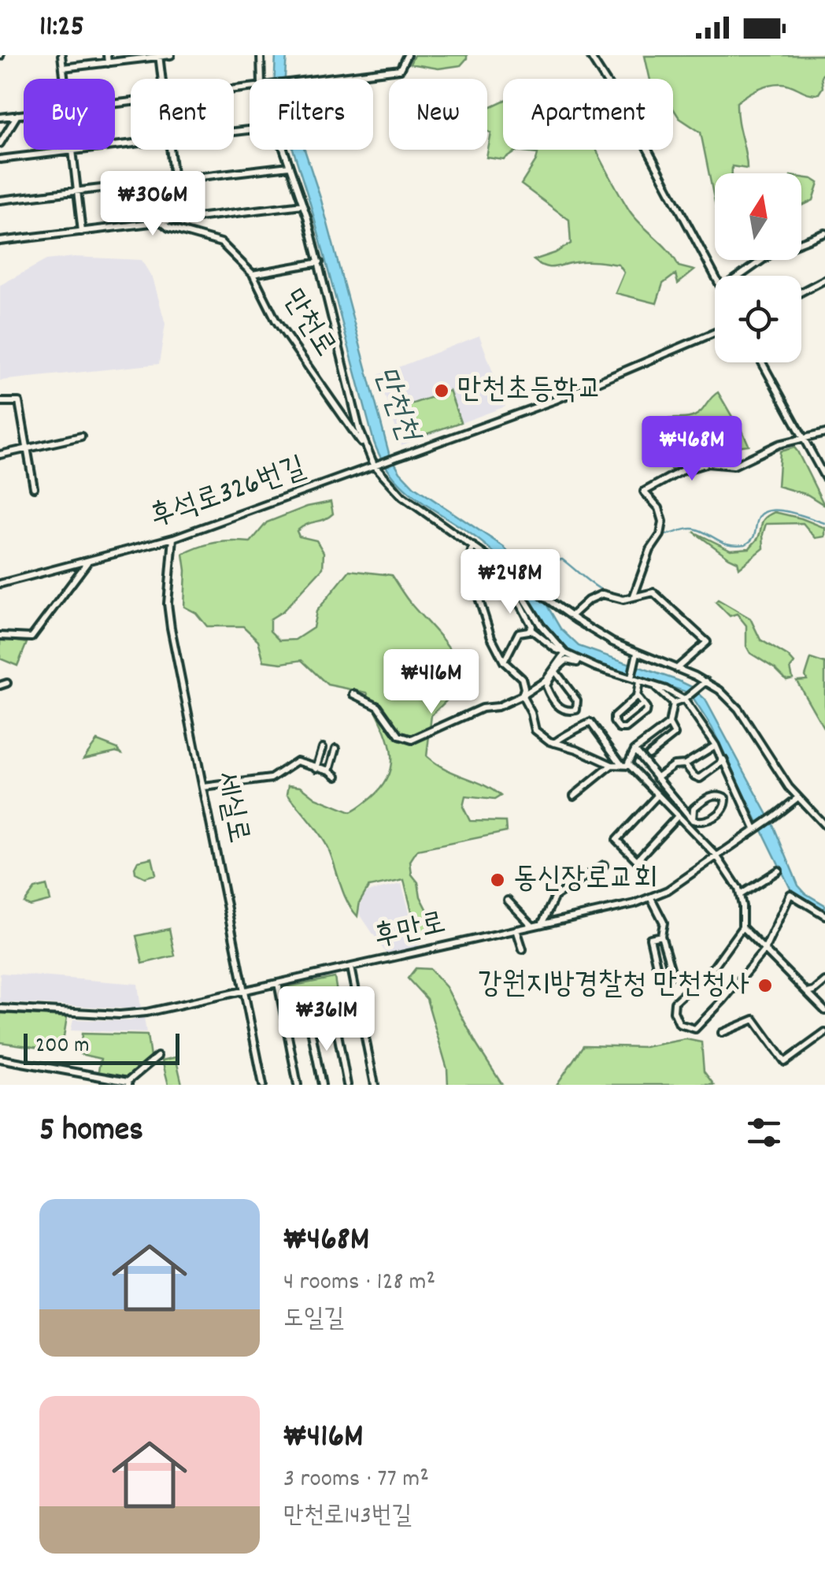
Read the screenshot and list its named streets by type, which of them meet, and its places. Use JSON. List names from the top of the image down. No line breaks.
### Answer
{"streets":{"street":["만천로","후석로326번길","세실로","후만로"]},"crossings":[["만천로","후석로326번길"],["후석로326번길","세실로"],["세실로","후만로"]],"water":["만천천"],"places":["만천초등학교","동신장로교회","강원지방경찰청 만천청사"],"scale_bar":"200 m","north":"top","page":{"status":"11:25","chip":["Buy","Rent","Filters","New","Apartment"],"price":["₩306M","₩468M","₩248M","₩416M","₩361M"],"scale":"200 m","heading":"5 homes","list":[{"name":"₩468M","note":"4 rooms · 128 m² · 도일길"},{"name":"₩416M","note":"3 rooms · 77 m² · 만천로143번길"}]}}
